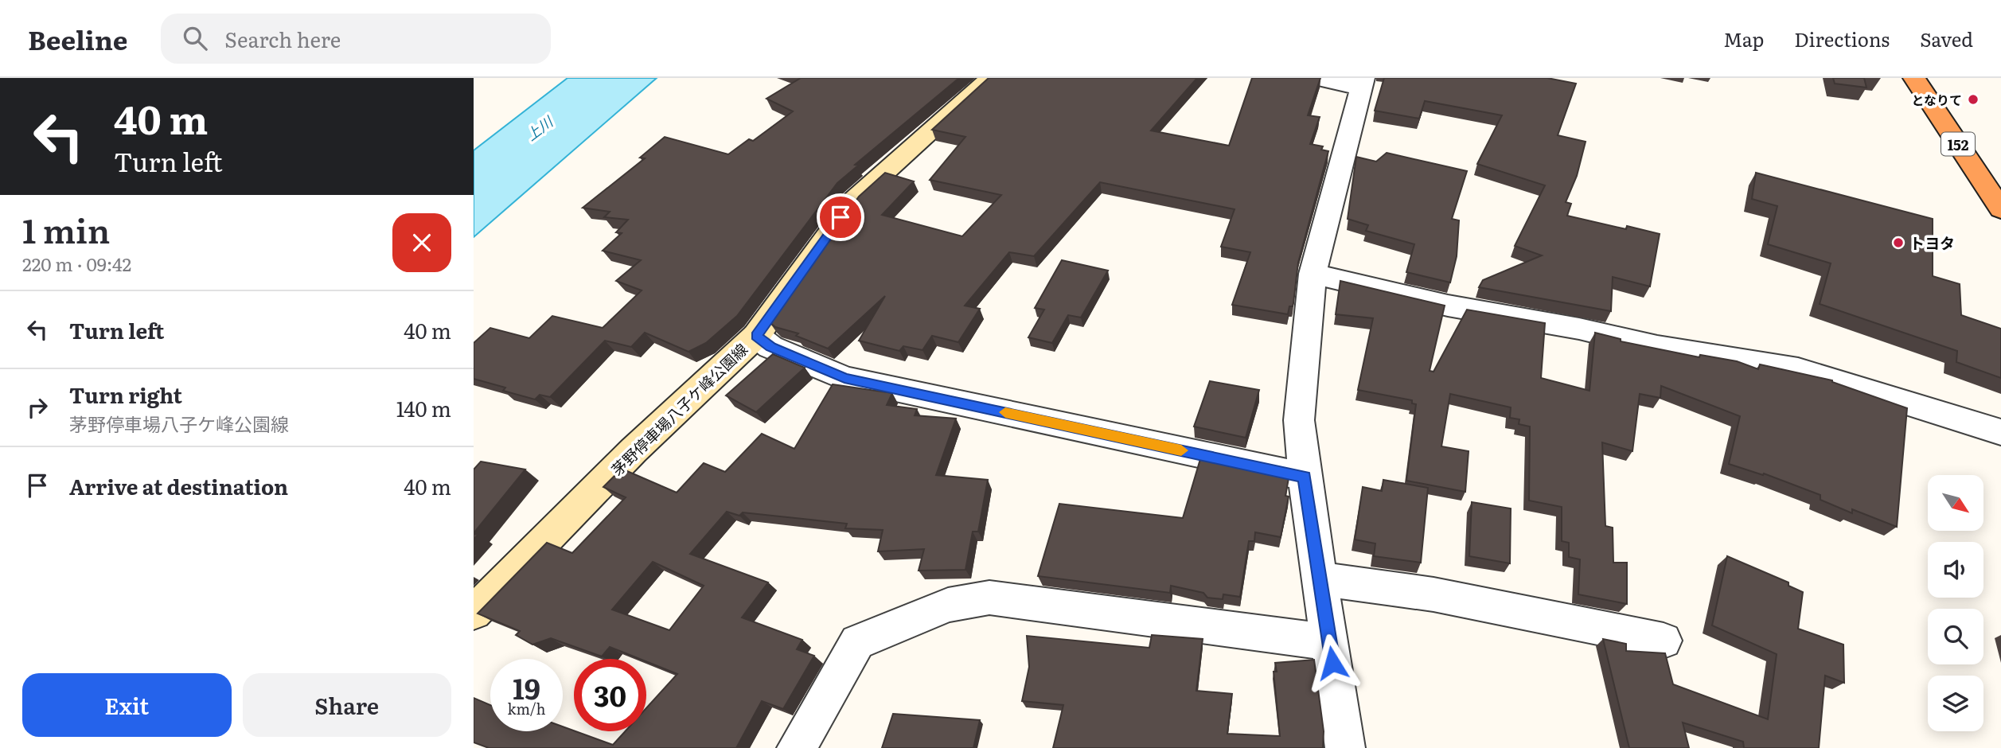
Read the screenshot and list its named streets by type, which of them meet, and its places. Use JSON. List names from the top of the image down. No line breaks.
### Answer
{"streets":{"highway":["152"],"main road":["茅野停車場八子ケ峰公園線"]},"water":["上川"],"places":["となりて","トヨタ"],"north":"bottom right","page":{"header":"Beeline","search":"Search here","nav":["Map","Directions","Saved"],"turn":["40 m","Turn left"],"heading":["1 min","220 m · 09:42"],"list":[{"name":"Turn left","value":"40 m"},{"name":"Turn right","note":"茅野停車場八子ケ峰公園線","value":"140 m"},{"name":"Arrive at destination","value":"40 m"}],"speed":"19 km/h","limit":"30","buttons":["Exit","Share"]}}
